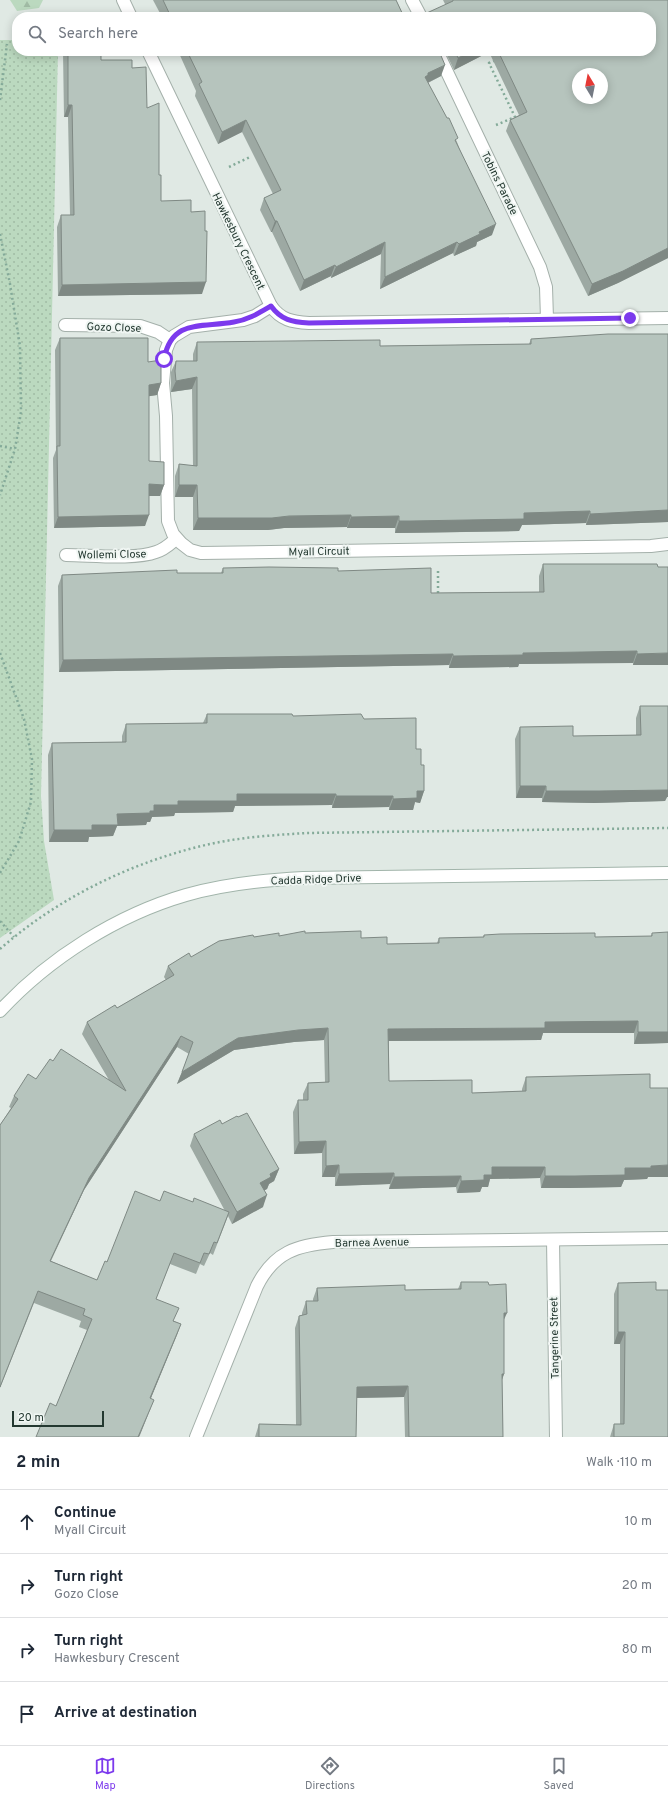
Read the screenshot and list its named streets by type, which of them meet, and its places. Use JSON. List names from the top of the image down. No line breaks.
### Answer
{"streets":{"street":["Tobins Parade","Hawkesbury Crescent","Gozo Close","Myall Circuit","Wollemi Close","Cadda Ridge Drive","Barnea Avenue","Tangerine Street"]},"crossings":[["Tobins Parade","Hawkesbury Crescent"],["Gozo Close","Myall Circuit"],["Myall Circuit","Wollemi Close"],["Barnea Avenue","Tangerine Street"]],"scale_bar":"20 m","north":"top","page":{"search":"Search here","scale":"20 m","heading":["2 min","Walk · 110 m"],"list":[["Continue","Myall Circuit","10 m"],["Turn right","Gozo Close","20 m"],["Turn right","Hawkesbury Crescent","80 m"],"Arrive at destination"],"nav":["Map","Directions","Saved"]}}
